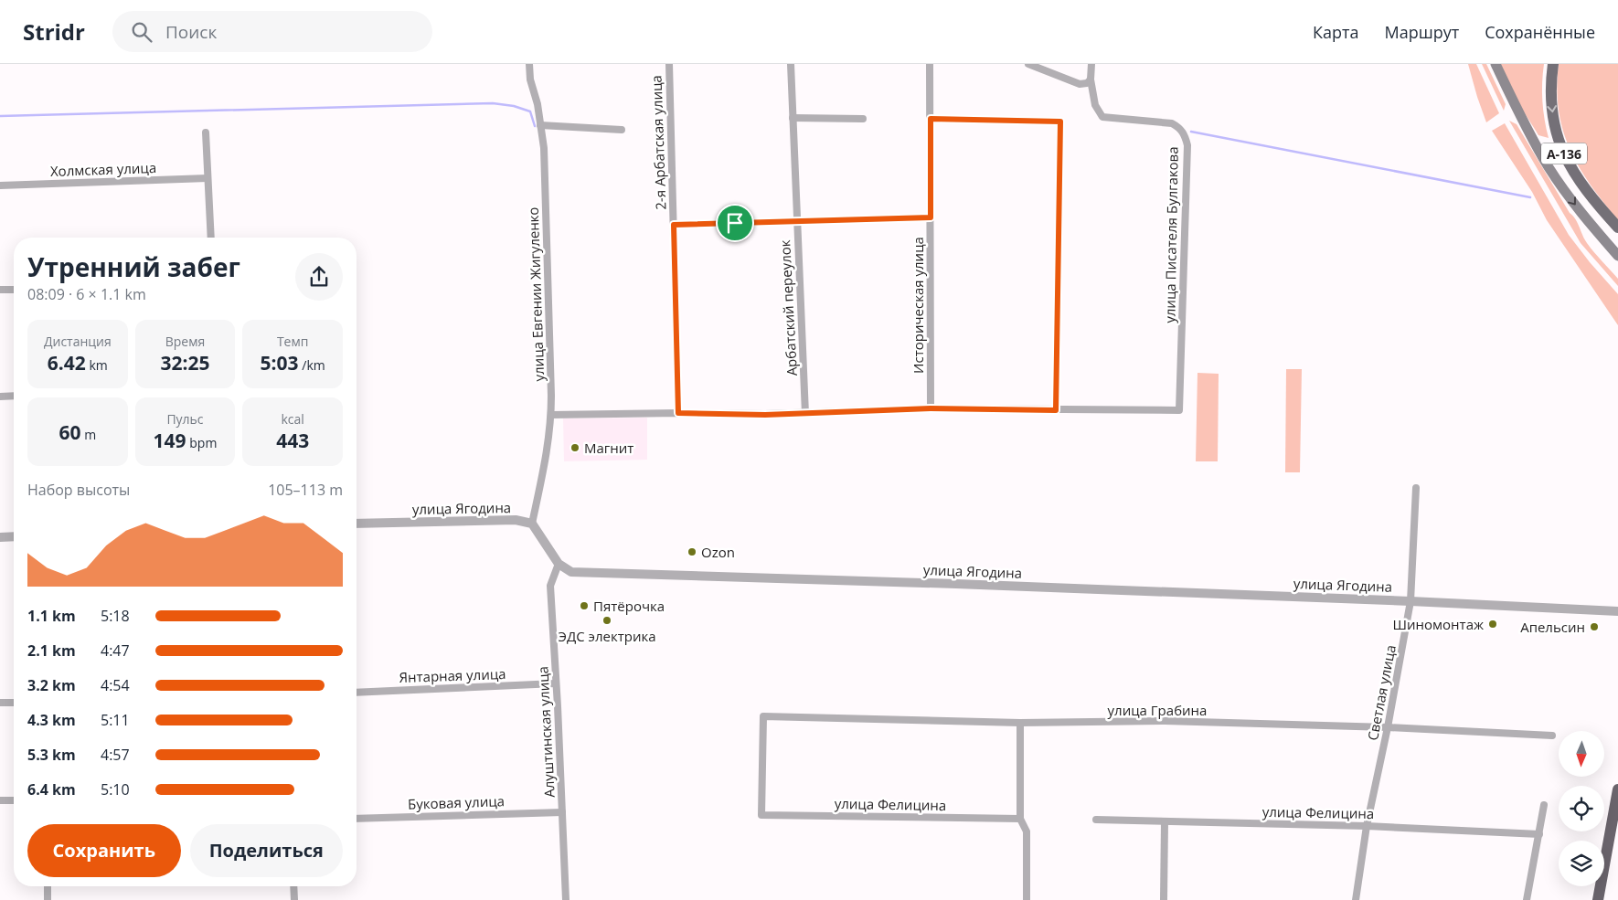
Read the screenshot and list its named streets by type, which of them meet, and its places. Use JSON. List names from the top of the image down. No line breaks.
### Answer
{"streets":{"main road":["А-136"],"street":["2-я Арбатская улица","Холмская улица","улица Писателя Булгакова","улица Евгении Жигуленко","Историческая улица","Арбатский переулок","улица Ягодина","Янтарная улица","Светлая улица","улица Грабина","Алуштинская улица","Буковая улица","улица Фелицина"]},"crossings":[["улица Евгении Жигуленко","улица Ягодина"],["улица Ягодина","Светлая улица"],["улица Ягодина","Алуштинская улица"],["Янтарная улица","Алуштинская улица"],["Светлая улица","улица Грабина"],["Светлая улица","улица Фелицина"],["улица Грабина","улица Фелицина"],["Алуштинская улица","Буковая улица"]],"places":["Магнит","Ozon","Пятёрочка","ЭДС электрика","Шиномонтаж","Апельсин"],"north":"bottom","page":{"header":"Stridr","search":"Поиск","nav":["Карта","Маршрут","Сохранённые"],"heading":["Утренний забег","08:09 · 6 × 1.1 km"],"stats":[["Дистанция","6.42 km"],["Время","32:25"],["Темп","5:03 /km"],["60 m"],["Пульс","149 bpm"],["kcal","443"]],"chart":["Набор высоты","105–113 m"],"list":[{"name":"1.1 km","note":"5:18"},{"name":"2.1 km","note":"4:47"},{"name":"3.2 km","note":"4:54"},{"name":"4.3 km","note":"5:11"},{"name":"5.3 km","note":"4:57"},{"name":"6.4 km","note":"5:10"}],"buttons":["Сохранить","Поделиться"]}}
